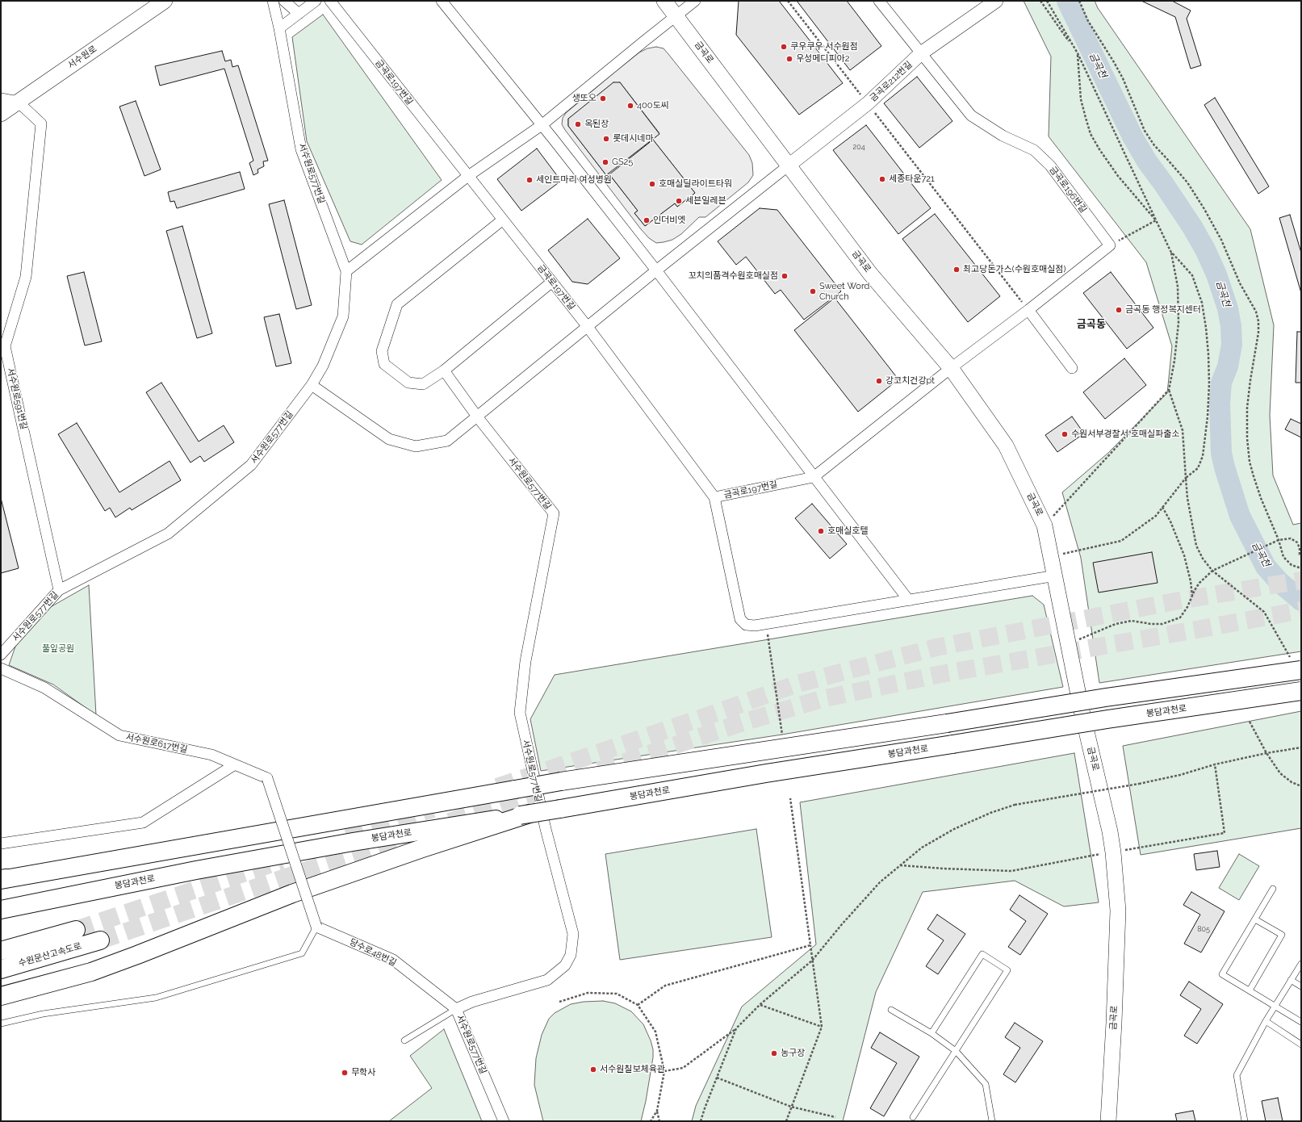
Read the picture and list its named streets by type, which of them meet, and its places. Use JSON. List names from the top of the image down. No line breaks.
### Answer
{"streets":{"highway":["봉담과천로","수원문산고속도로"],"main road":["금곡로","서수원로"],"street":["금곡로212번길","금곡로197번길","서수원로577번길","금곡로196번길","서수원로591번길","서수원로617번길","당수로48번길"]},"crossings":[["금곡로","금곡로212번길"],["금곡로","금곡로197번길"],["서수원로","서수원로591번길"],["금곡로212번길","금곡로196번길"],["서수원로577번길","서수원로591번길"],["서수원로577번길","당수로48번길"],["서수원로617번길","당수로48번길"]],"districts":["금곡동"],"water":["금곡천"],"parks":["풀잎공원"],"places":["쿠우쿠우 서수원점","우성메디피아2","생또오","400도씨","옥된장","롯데시네마","GS25","세종타운721","세인트마리 여성병원","호매실딜라이트타워","세븐일레븐","인더비엣","최고당돈가스(수원호매실점)","꼬치의품격수원호매실점","Sweet Word Church","금곡동 행정복지센터","강코치건강pt","수원서부경찰서 호매실파출소","호매실호텔","농구장","서수원칠보체육관","무학사"],"house_numbers":["204","805"]}
